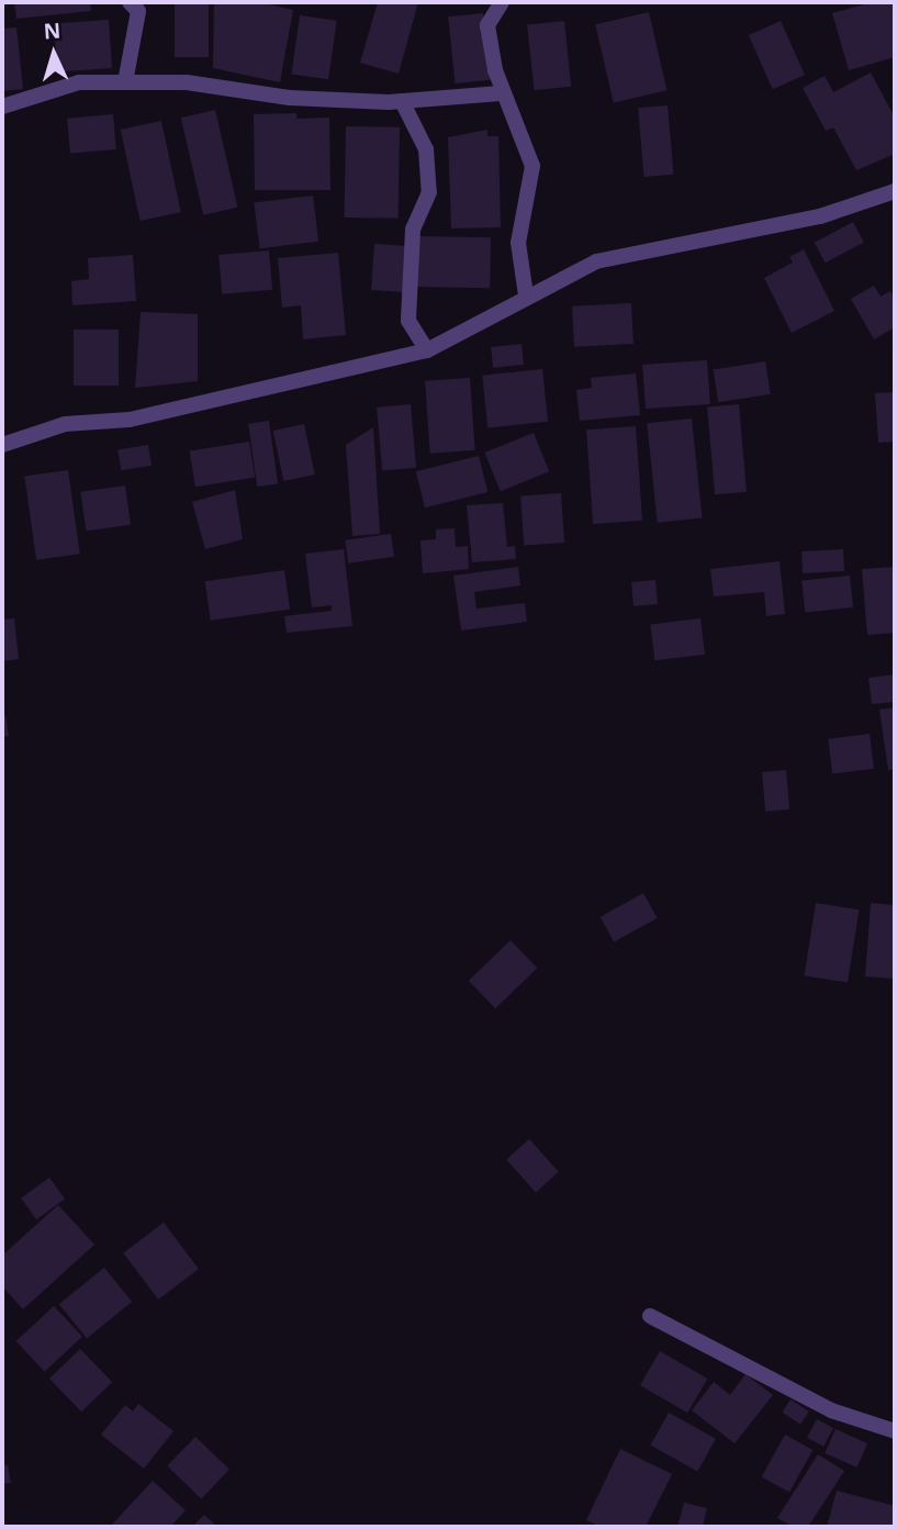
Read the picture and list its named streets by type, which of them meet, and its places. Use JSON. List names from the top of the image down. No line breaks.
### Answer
{"north":"top"}
